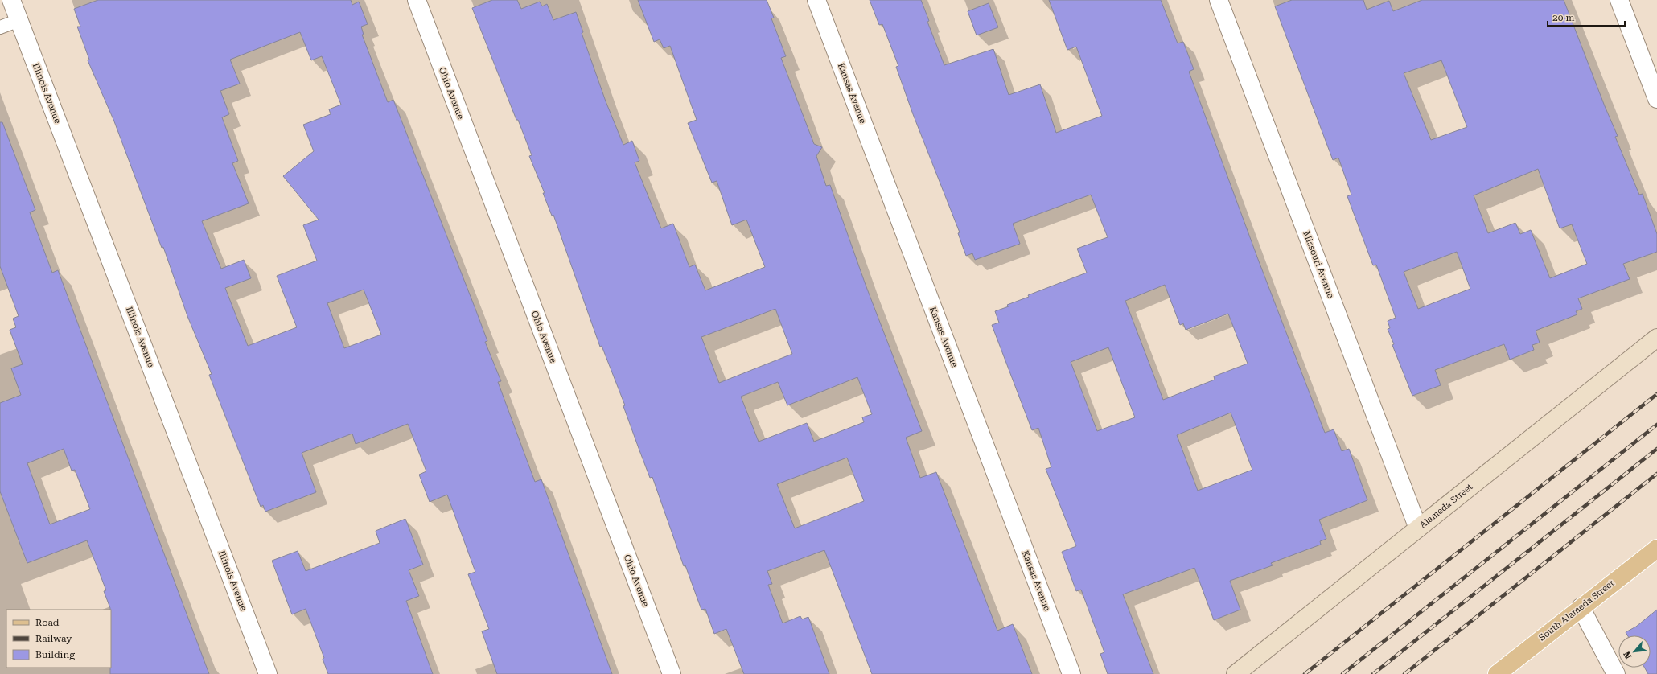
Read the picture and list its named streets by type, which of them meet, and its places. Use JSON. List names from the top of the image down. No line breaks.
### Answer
{"streets":{"main road":["South Alameda Street"],"street":["Illinois Avenue","Ohio Avenue","Kansas Avenue","Missouri Avenue","Alameda Street"]},"crossings":[["Missouri Avenue","Alameda Street"]],"legend":["Road","Railway","Building"],"scale_bar":"20 m","north":"bottom left"}
